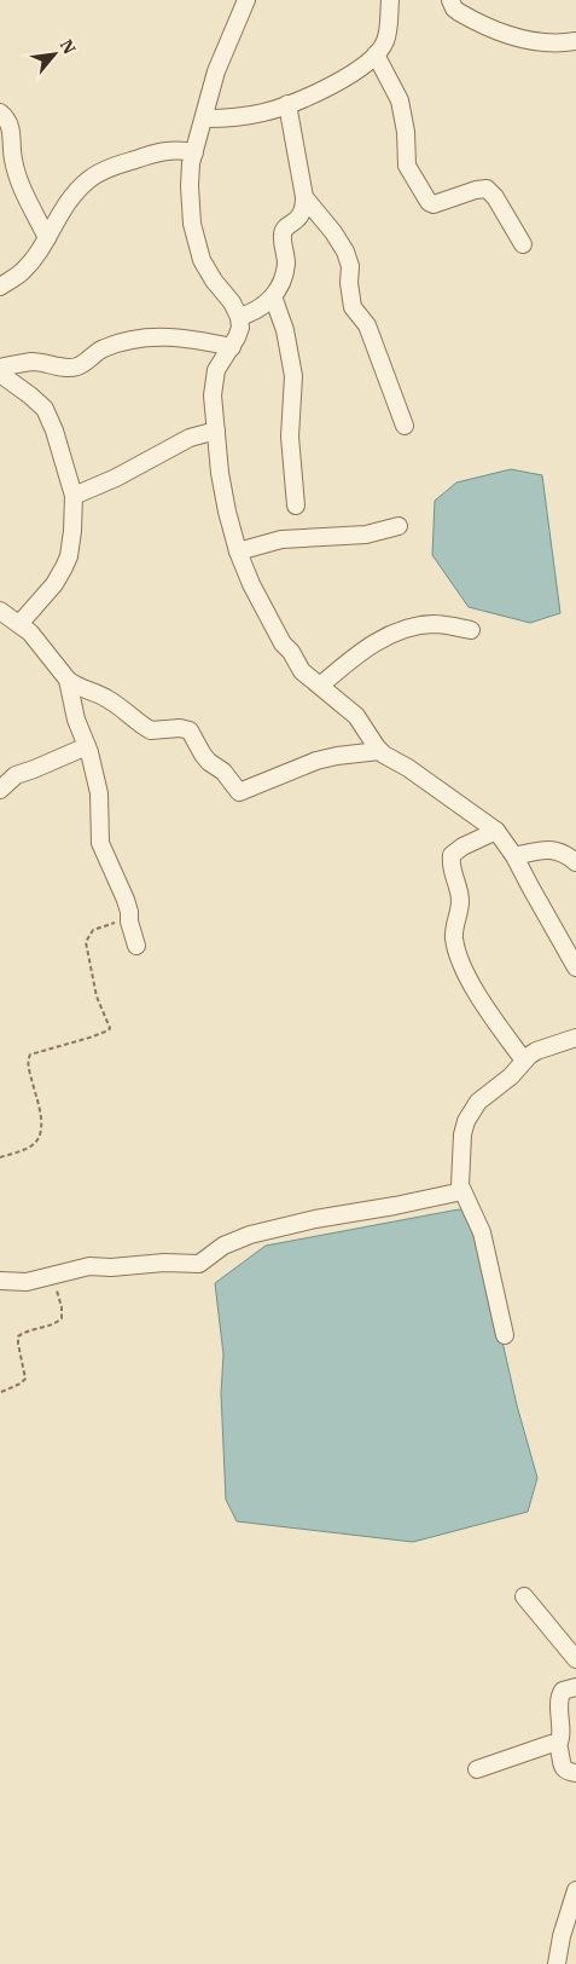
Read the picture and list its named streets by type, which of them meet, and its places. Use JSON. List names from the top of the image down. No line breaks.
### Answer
{"north":"top right"}
